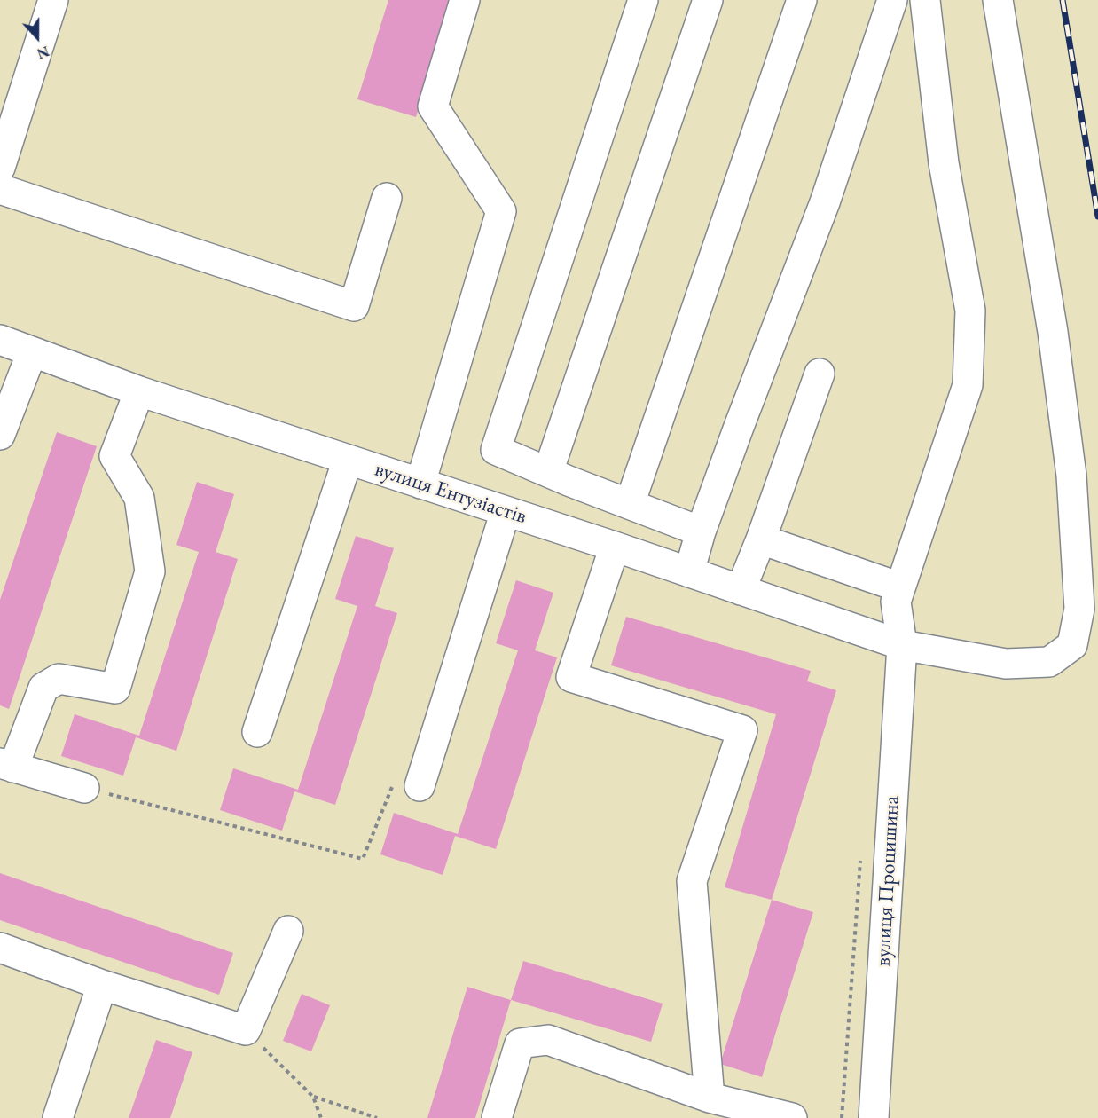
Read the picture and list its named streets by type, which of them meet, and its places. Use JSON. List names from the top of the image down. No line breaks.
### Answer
{"streets":{"street":["вулиця Ентузіастів","вулиця Процишина"]},"crossings":[["вулиця Ентузіастів","вулиця Процишина"]],"north":"bottom"}
